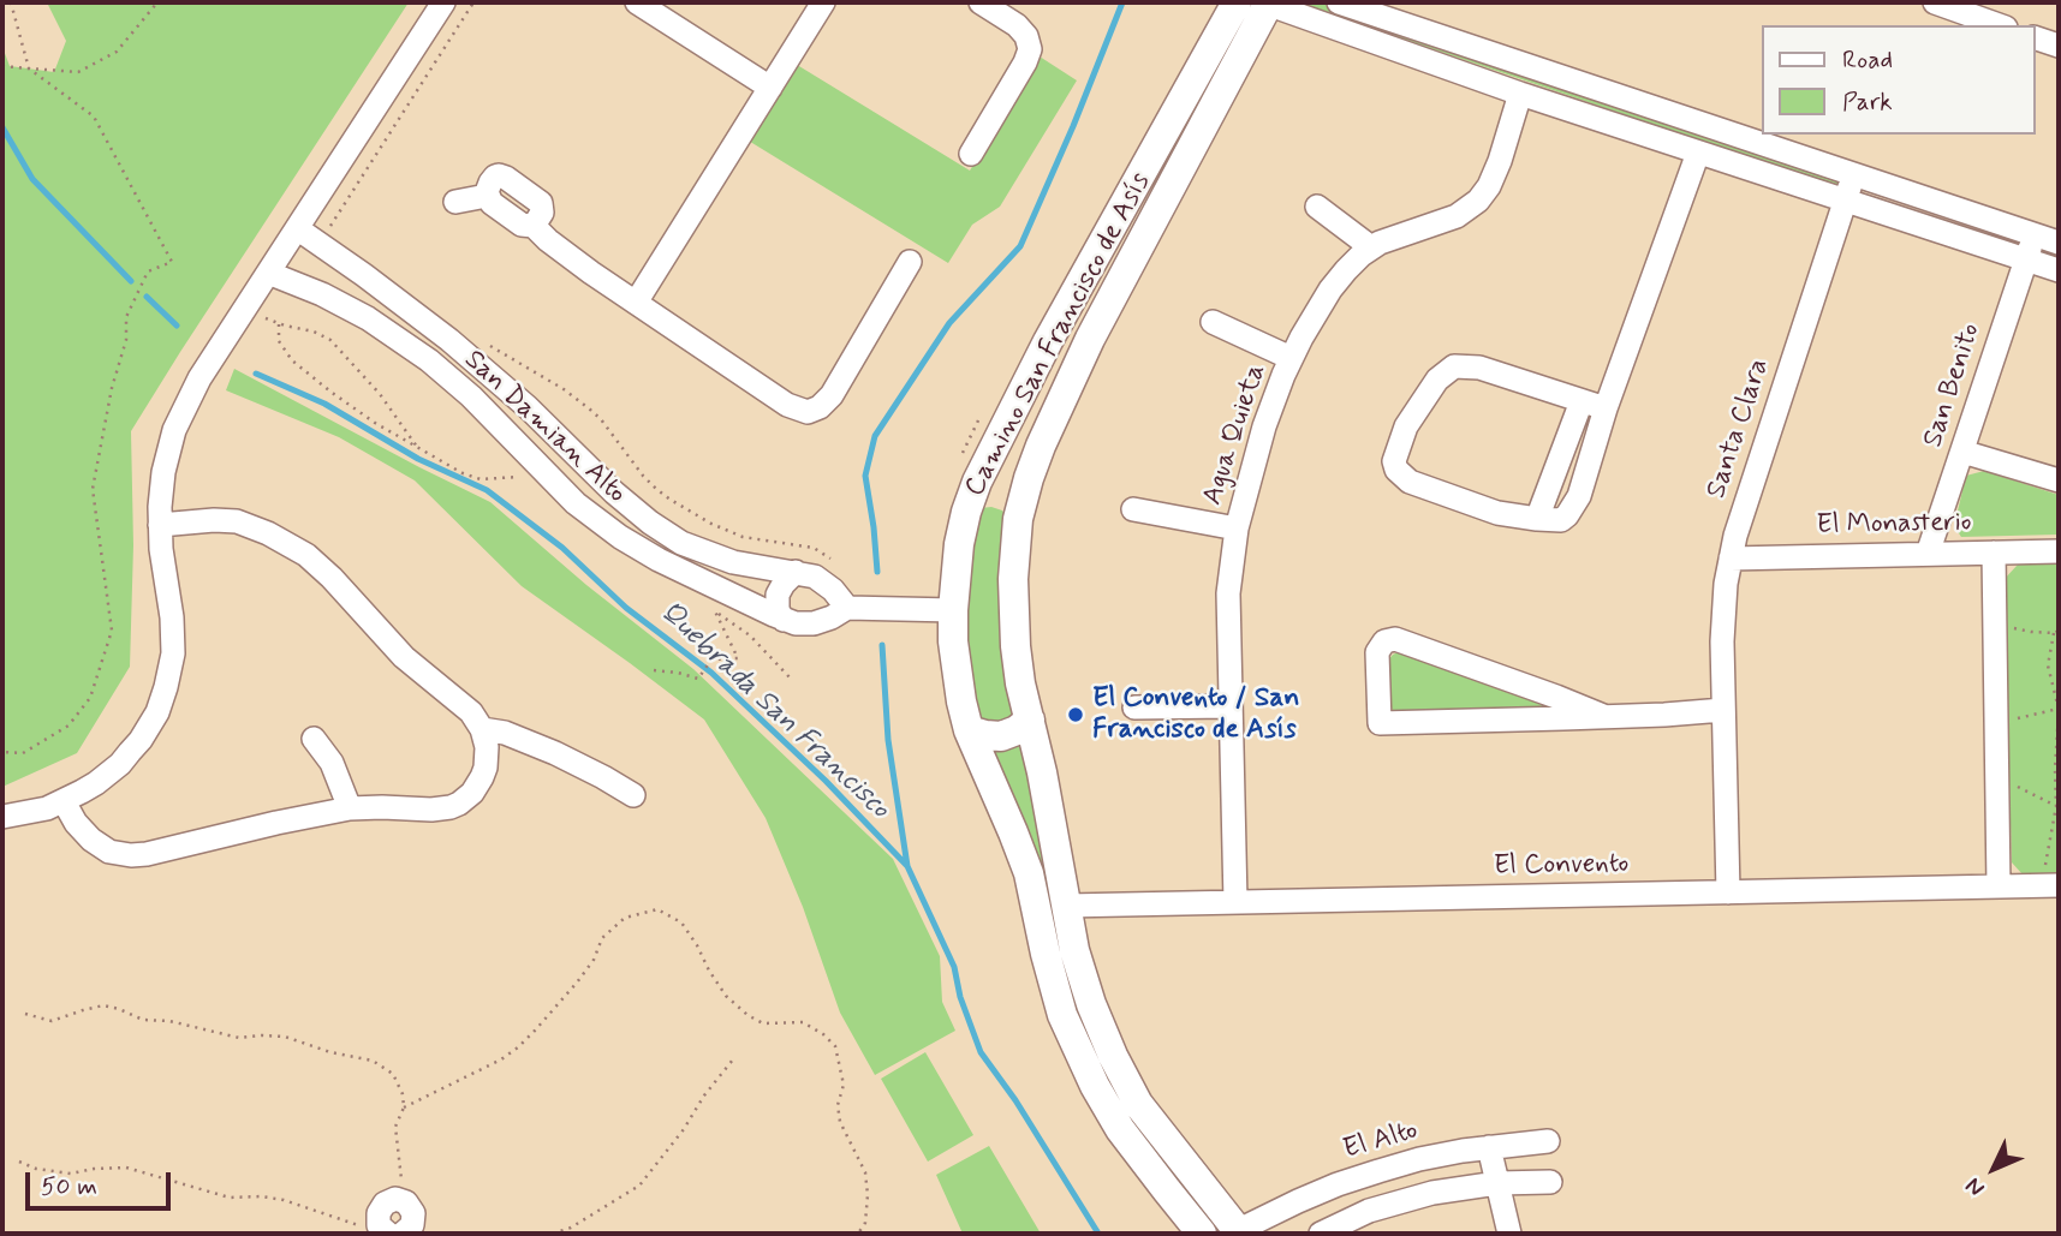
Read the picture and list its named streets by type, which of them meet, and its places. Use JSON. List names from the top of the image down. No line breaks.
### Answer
{"streets":{"main road":["Camino San Francisco de Asís"],"street":["San Benito","San Damian Alto","Santa Clara","Agua Quieta","El Monasterio","El Convento","El Alto"]},"crossings":[["Camino San Francisco de Asís","San Damian Alto"],["Camino San Francisco de Asís","El Convento"],["Camino San Francisco de Asís","El Alto"],["San Benito","El Monasterio"],["Santa Clara","El Monasterio"],["Santa Clara","El Convento"],["Agua Quieta","El Convento"]],"water":["Quebrada San Francisco"],"places":["El Convento / San Francisco de Asís"],"legend":["Road","Park"],"scale_bar":"50 m","north":"bottom left"}
